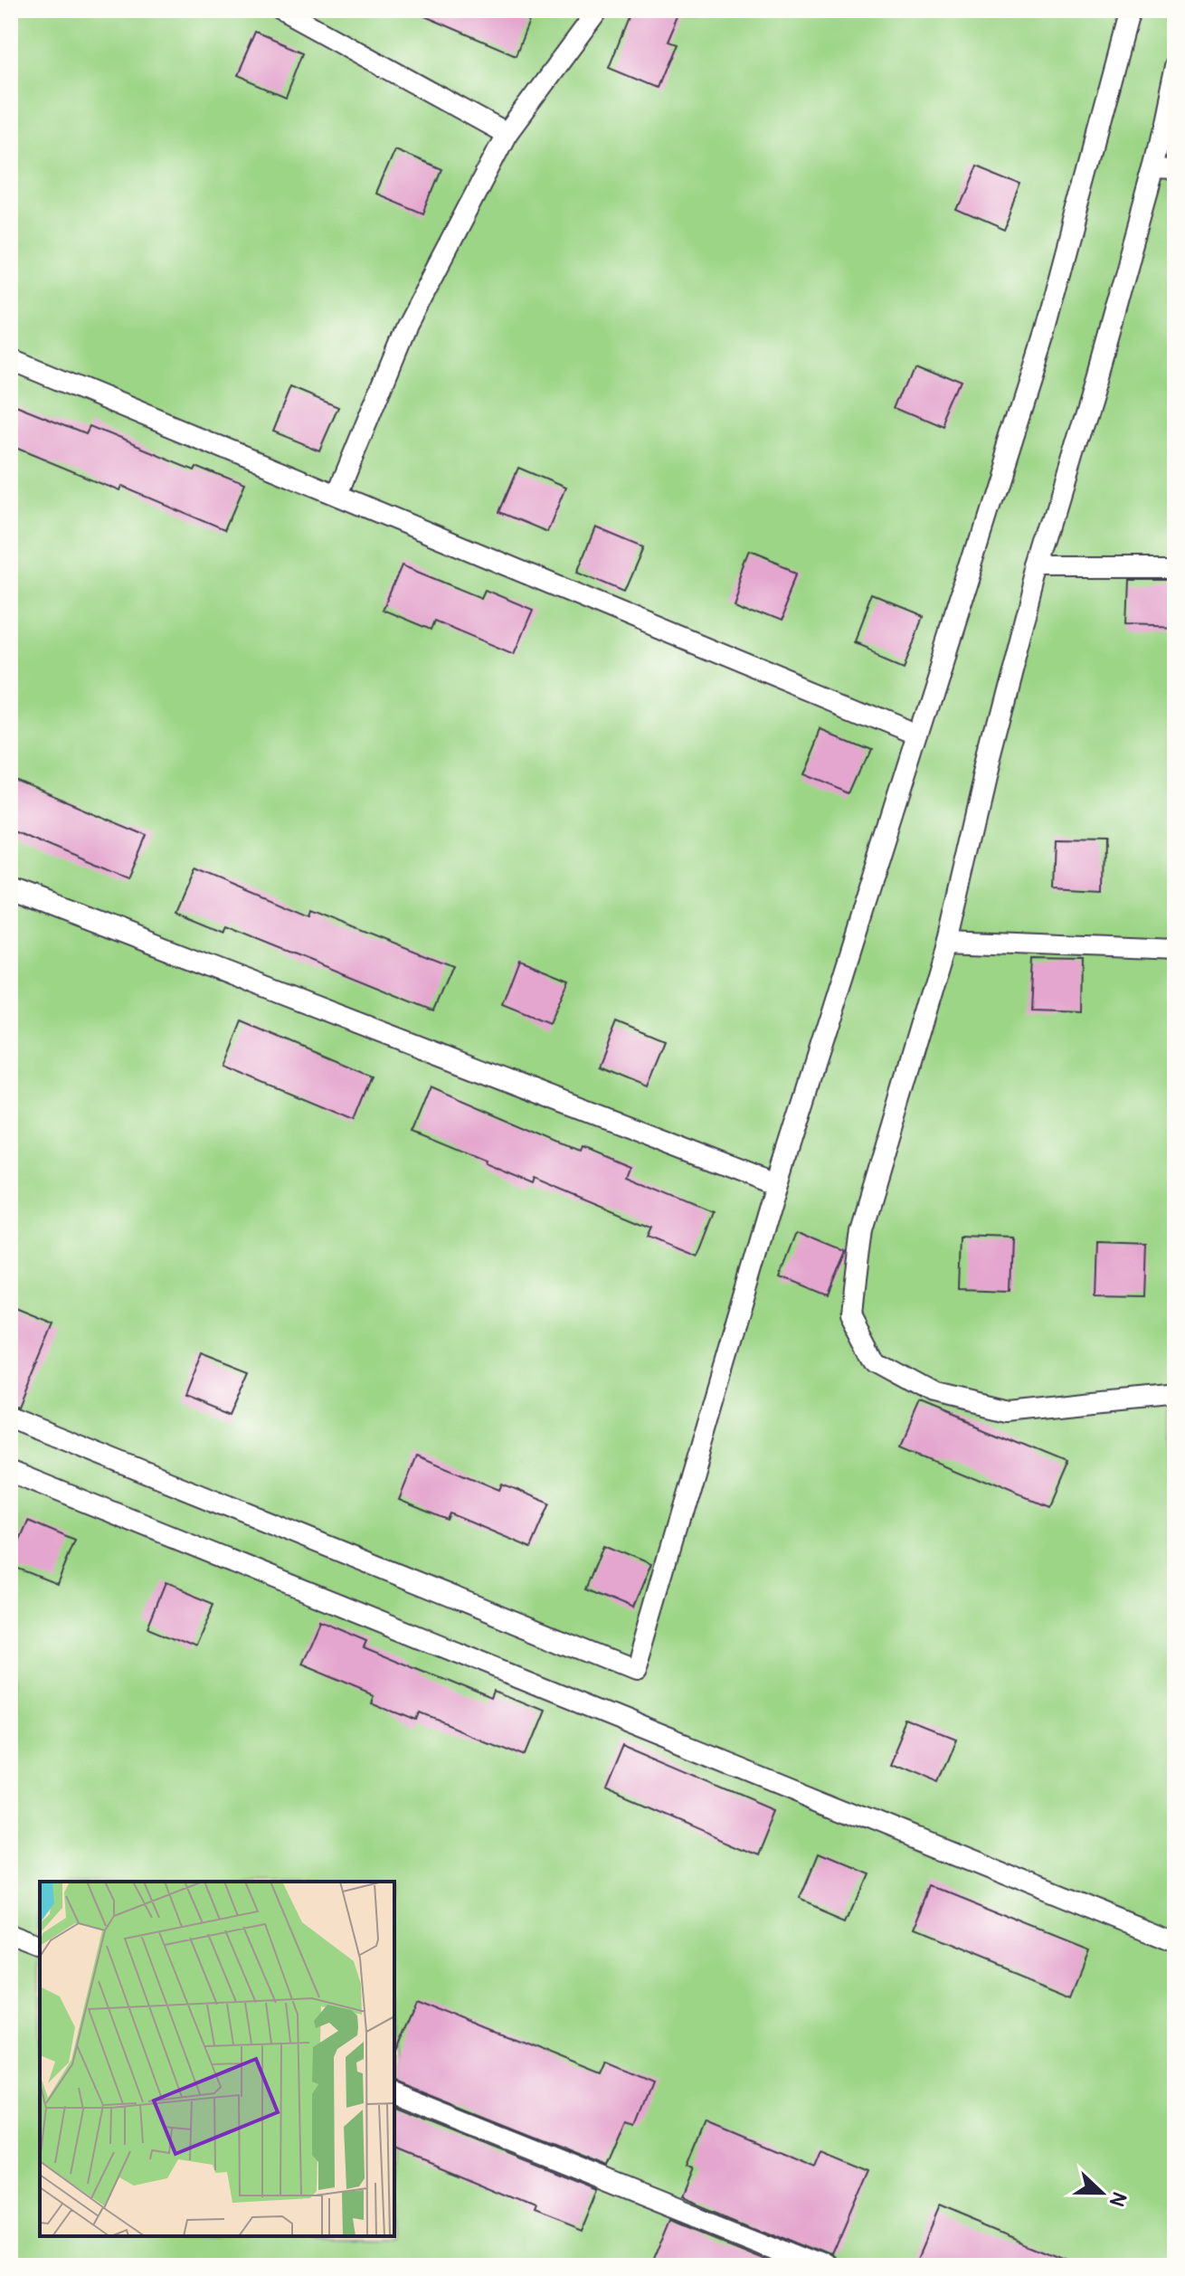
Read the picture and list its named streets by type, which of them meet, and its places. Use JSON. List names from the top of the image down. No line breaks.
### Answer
{"north":"right"}
